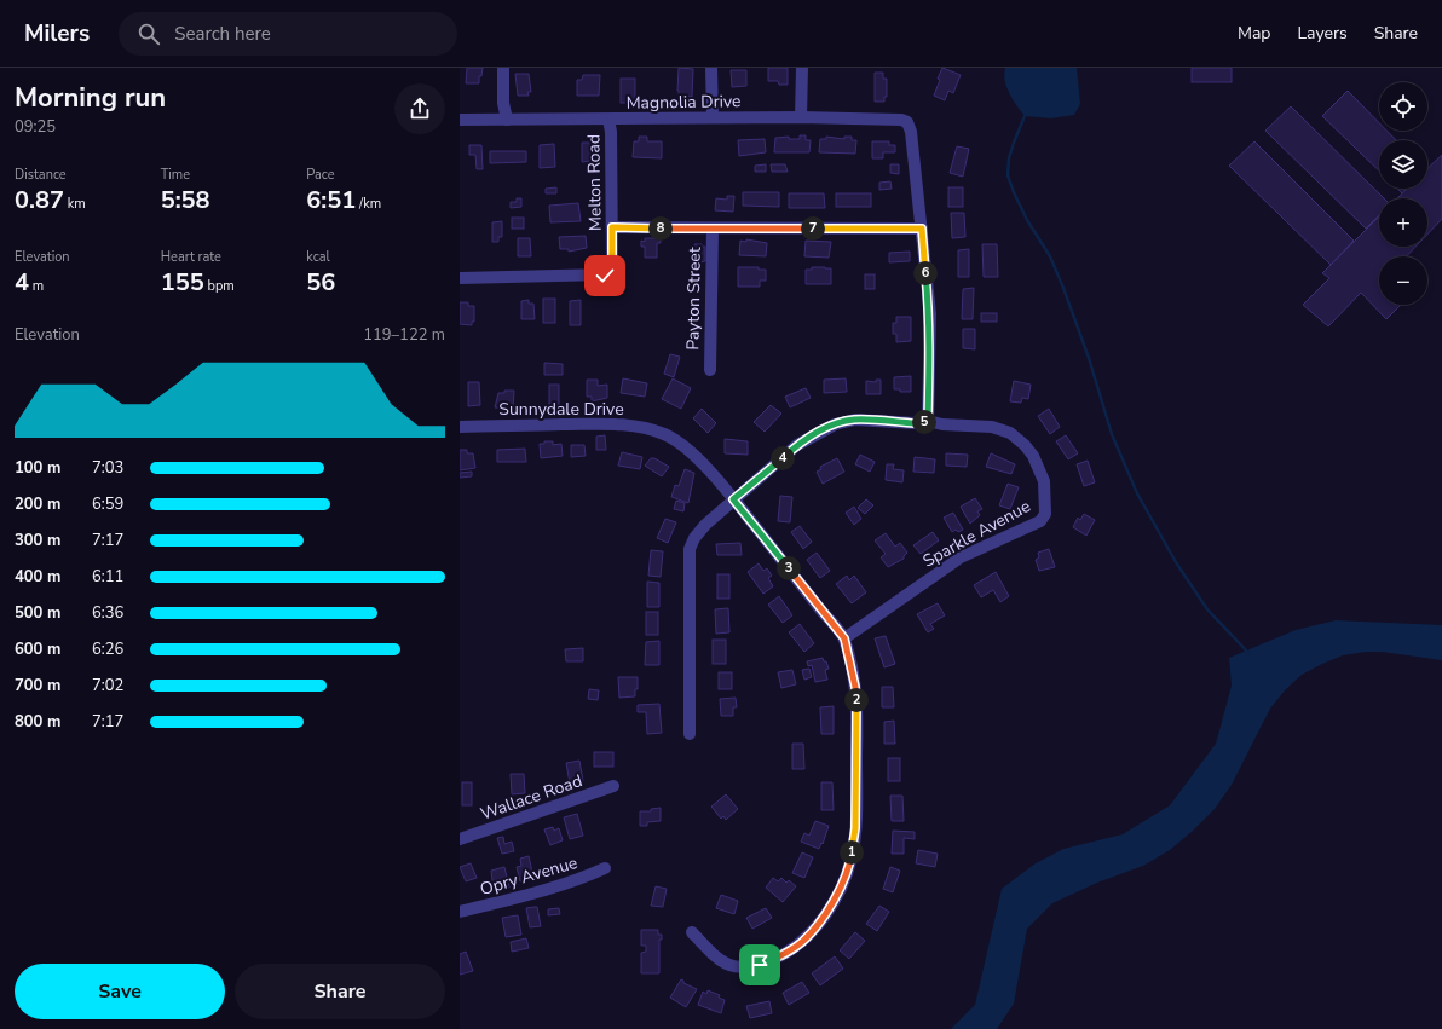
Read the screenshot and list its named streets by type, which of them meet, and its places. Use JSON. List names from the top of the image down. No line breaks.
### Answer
{"streets":{"street":["Magnolia Drive","Melton Road","Payton Street","Sunnydale Drive","Sparkle Avenue","Wallace Road","Opry Avenue"]},"crossings":[["Magnolia Drive","Melton Road"],["Sunnydale Drive","Sparkle Avenue"]],"page":{"header":"Milers","search":"Search here","nav":["Map","Layers","Share"],"heading":["Morning run","09:25"],"map_buttons":["+","−"],"stats":[["Distance","0.87 km"],["Time","5:58"],["Pace","6:51 /km"],["Elevation","4 m"],["Heart rate","155 bpm"],["kcal","56"]],"pins":["7","8","6","5","4","3","2","1"],"chart":["Elevation","119–122 m"],"list":[{"name":"100 m","note":"7:03"},{"name":"200 m","note":"6:59"},{"name":"300 m","note":"7:17"},{"name":"400 m","note":"6:11"},{"name":"500 m","note":"6:36"},{"name":"600 m","note":"6:26"},{"name":"700 m","note":"7:02"},{"name":"800 m","note":"7:17"}],"buttons":["Save","Share"]}}
